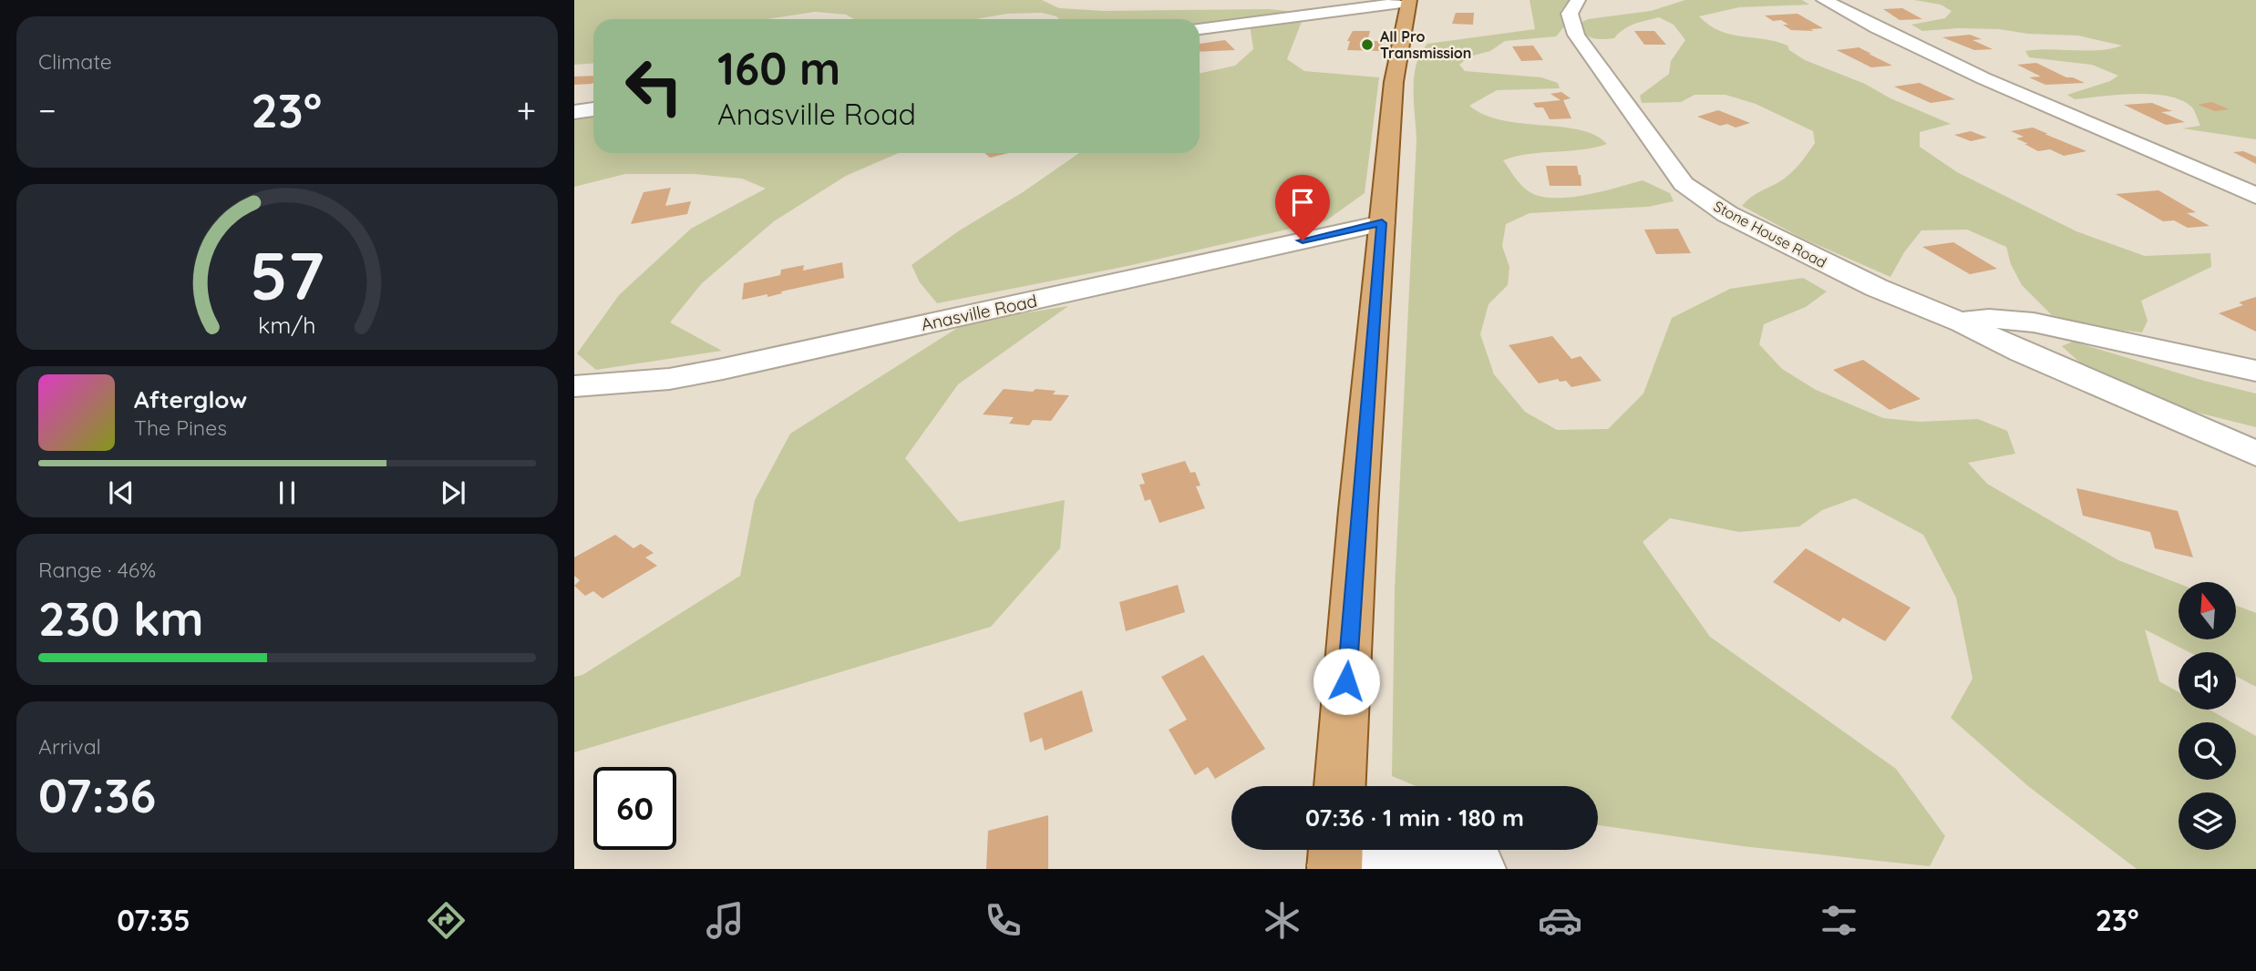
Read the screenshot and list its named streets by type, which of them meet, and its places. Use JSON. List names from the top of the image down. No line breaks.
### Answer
{"streets":{"street":["Stone House Road","Anasville Road"]},"places":["All Pro Transmission"],"north":"top","page":{"tile":["Climate",["Range · 46%","230 km"],["Arrival","07:36"]],"turn":["160 m","Anasville Road"],"heat":["−","23°","+"],"song":["Afterglow","The Pines"],"limit":"60","trip":"07:36 · 1 min · 180 m","tabs":["07:35","23°"],"gauge":["57","km/h"]}}
